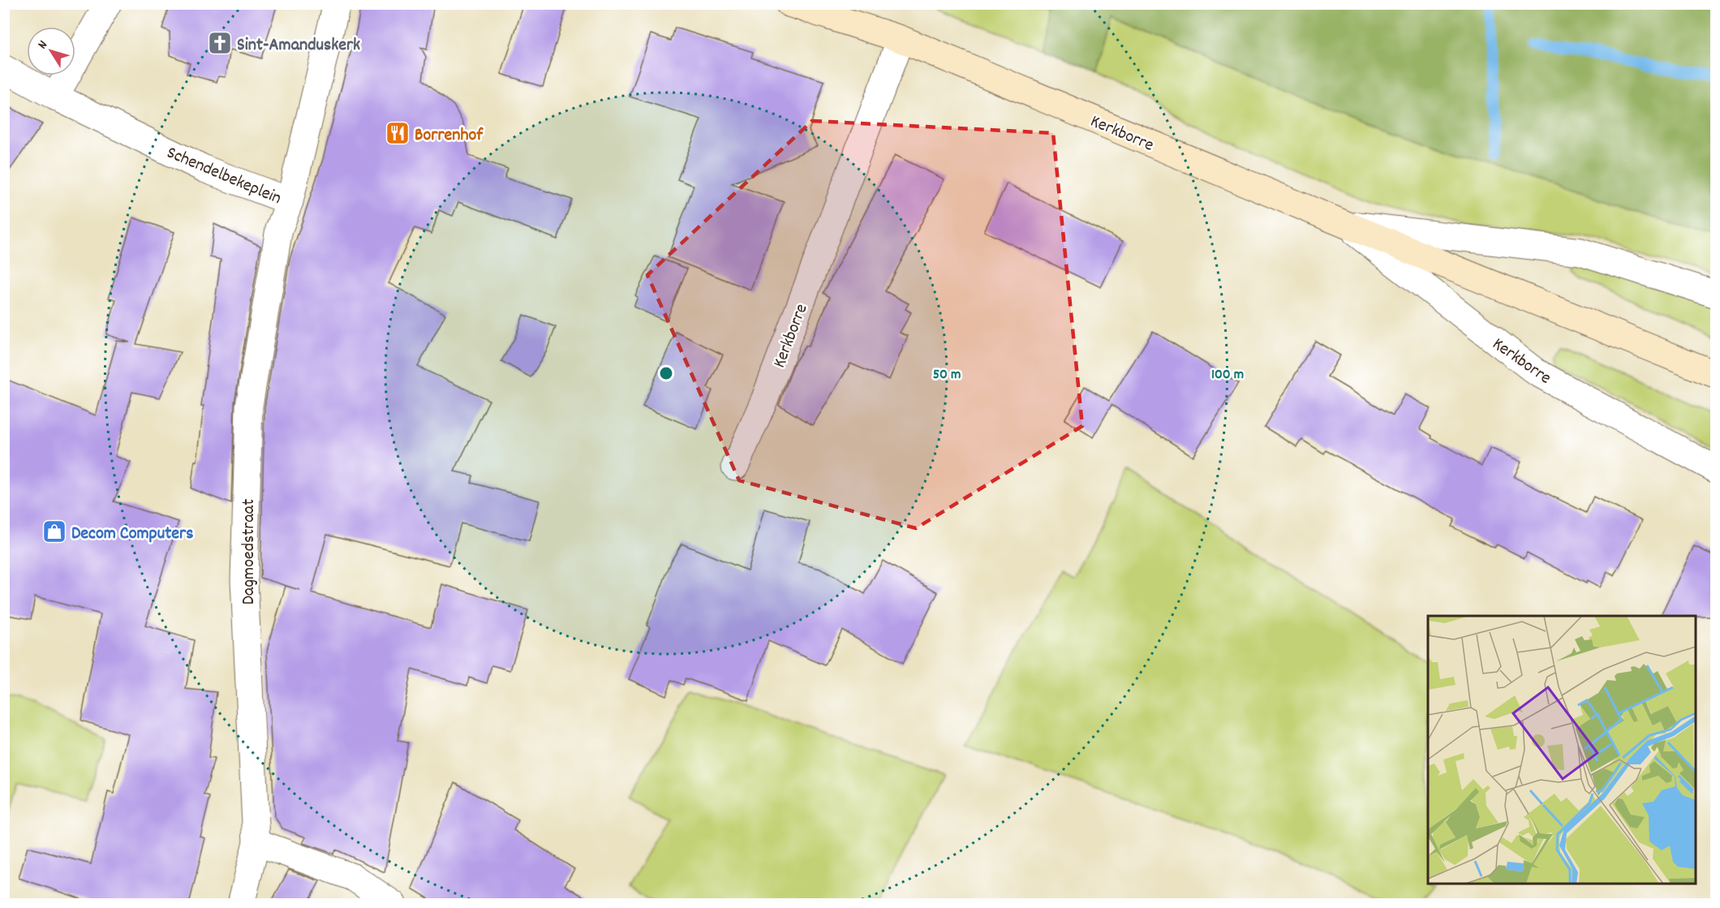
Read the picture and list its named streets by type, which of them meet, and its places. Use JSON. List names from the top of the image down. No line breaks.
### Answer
{"streets":{"street":["Kerkborre","Schendelbekeplein","Dagmoedstraat"]},"crossings":[["Schendelbekeplein","Dagmoedstraat"]],"places":{"church":["Sint-Amanduskerk"],"restaurant":["Borrenhof"],"shop":["Decom Computers"]},"north":"top left","rings":["50 m","100 m"]}
